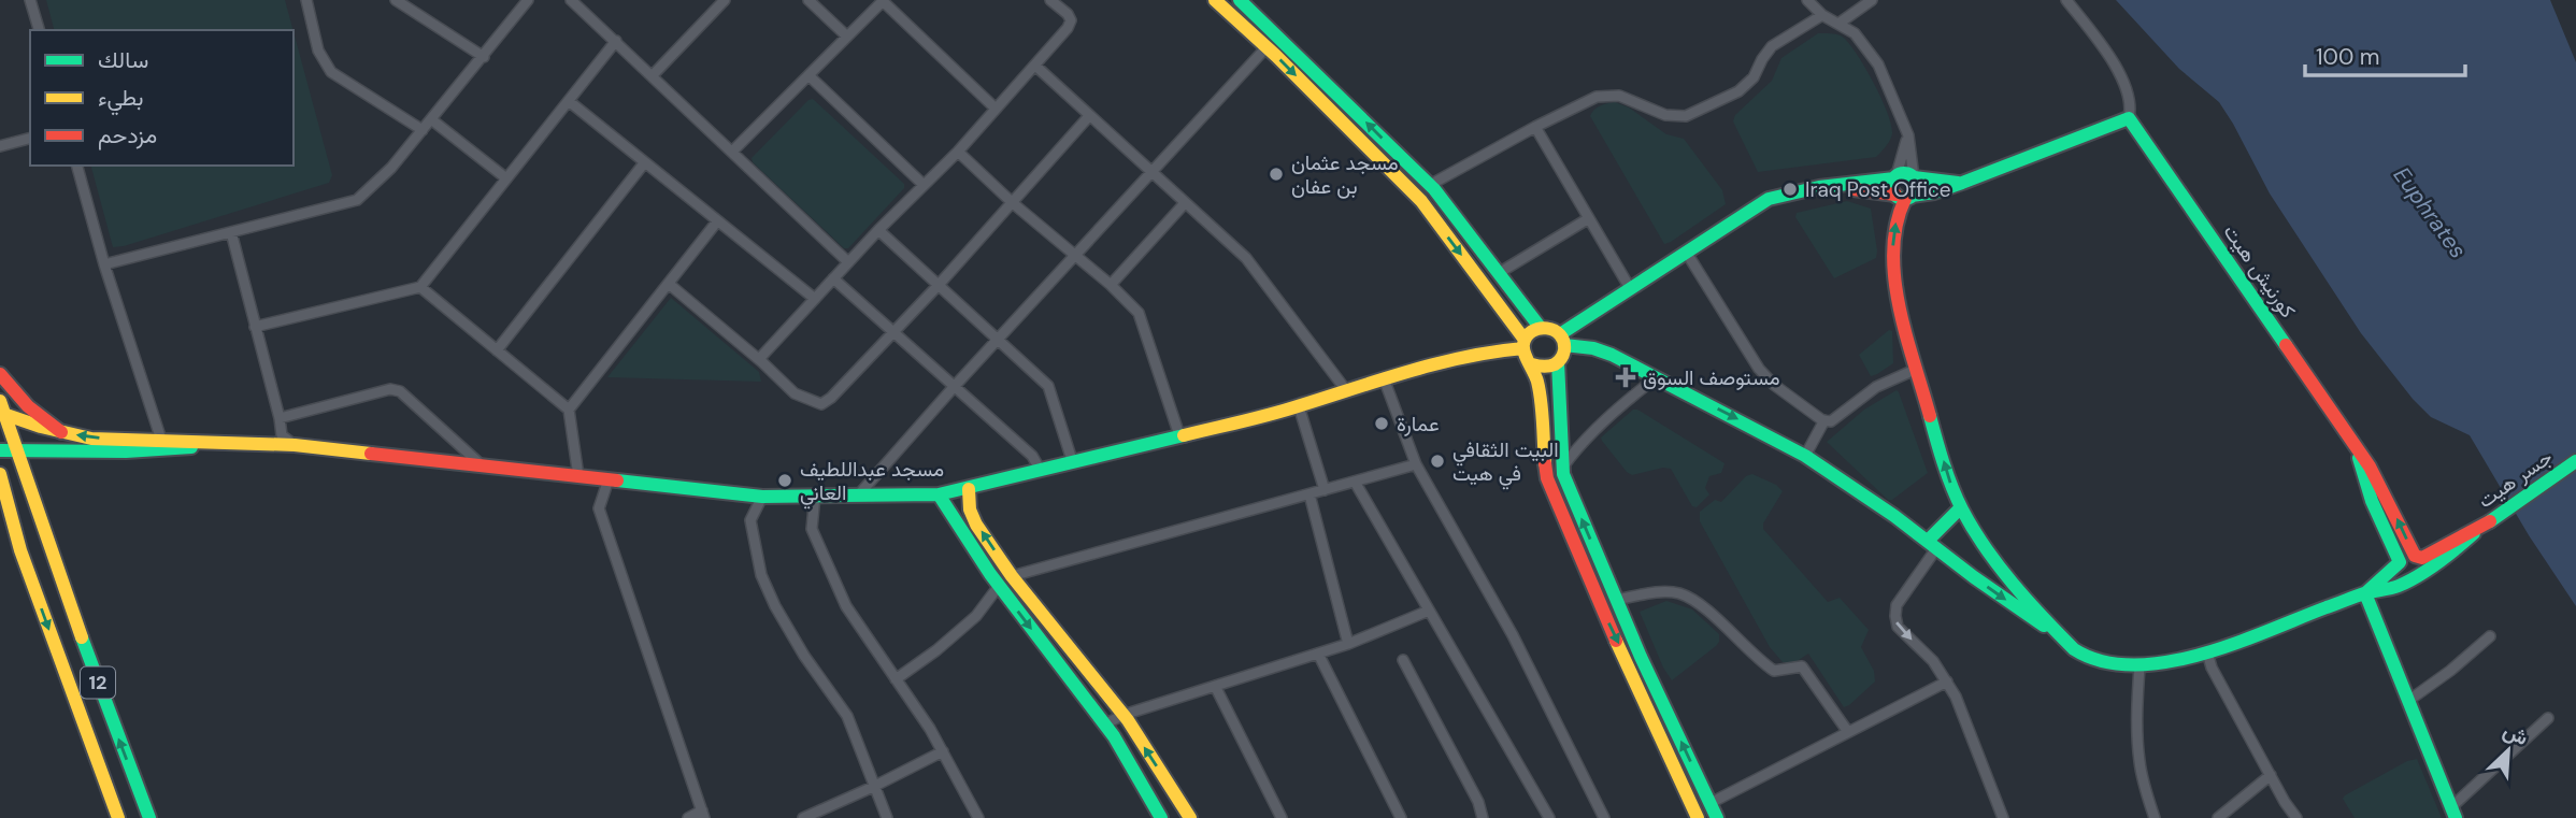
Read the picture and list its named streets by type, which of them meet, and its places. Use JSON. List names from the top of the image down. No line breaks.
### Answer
{"streets":{"main road":["كورنيش هيت","جسر هيت","12"]},"crossings":[["كورنيش هيت","جسر هيت"]],"water":["Euphrates"],"places":{"other":["مسجد عثمان بن عفان","Iraq Post Office","عمارة","البيت الثقافي في هيت","مسجد عبداللطيف العاني"],"health":["مستوصف السوق"]},"legend":["سالك","بطيء","مزدحم"],"scale_bar":"100 m","north":"top right"}
